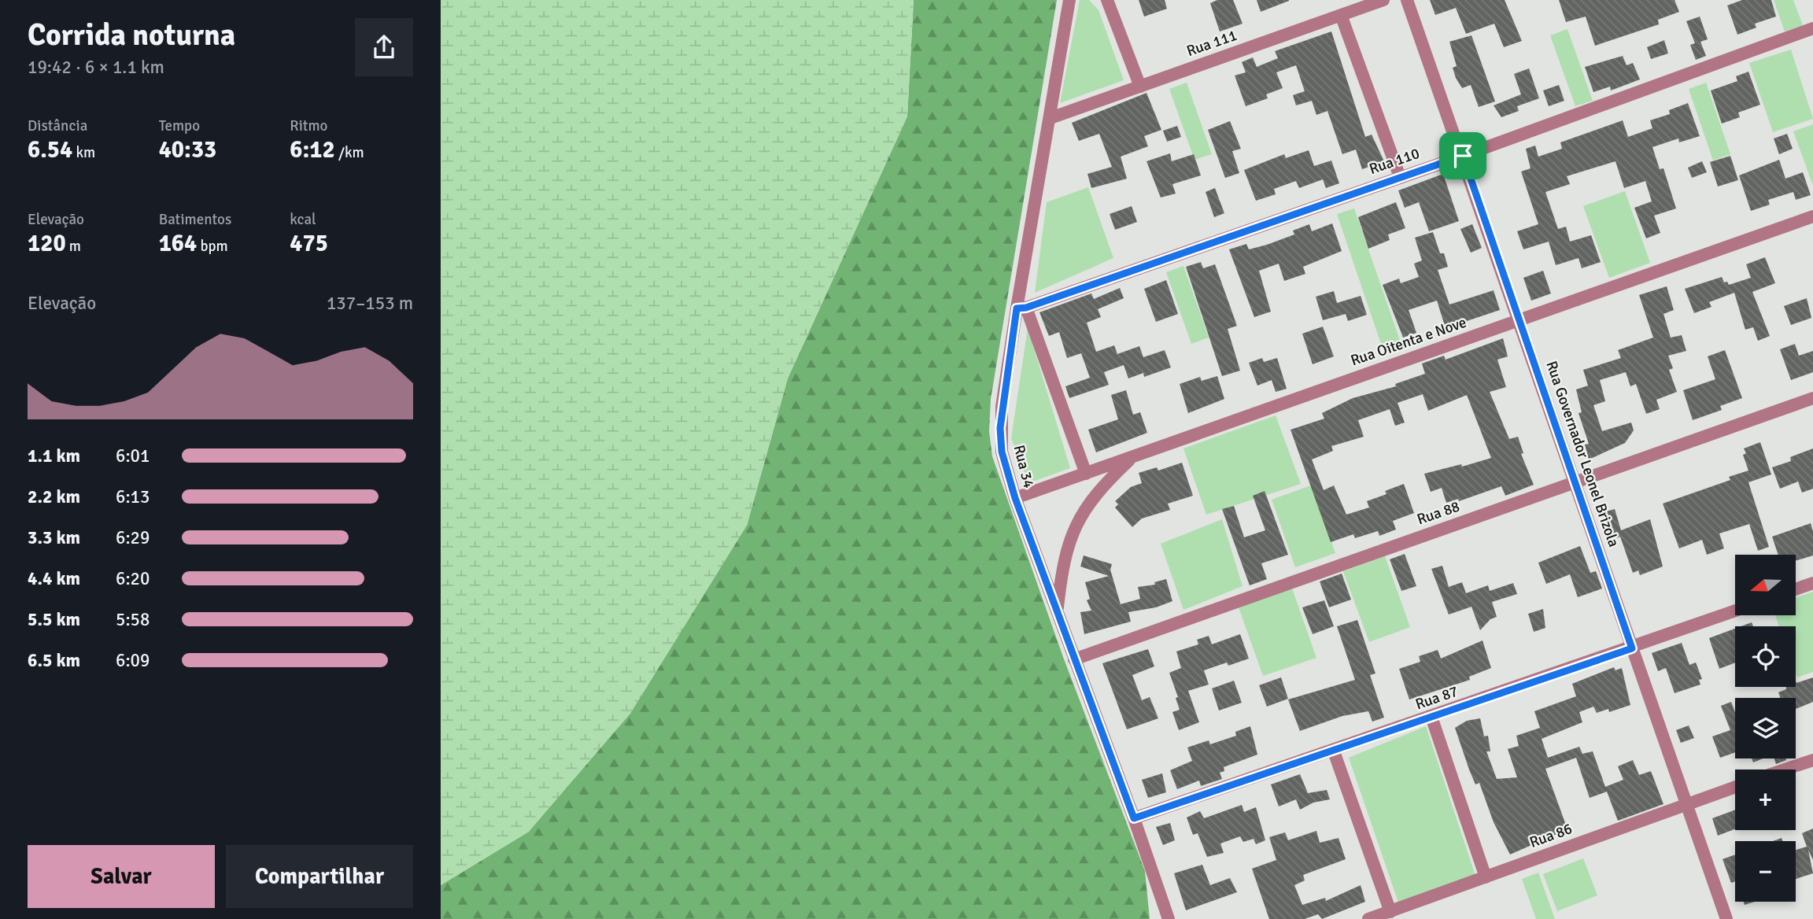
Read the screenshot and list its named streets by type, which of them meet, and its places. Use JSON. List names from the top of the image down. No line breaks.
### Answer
{"streets":{"street":["Rua 111","Rua 110","Rua Oitenta e Nove","Rua Governador Leonel Brizola","Rua 34","Rua 88","Rua 87","Rua 86"]},"crossings":[["Rua 111","Rua 34"],["Rua 110","Rua Governador Leonel Brizola"],["Rua 110","Rua 34"],["Rua Oitenta e Nove","Rua Governador Leonel Brizola"],["Rua Oitenta e Nove","Rua 34"],["Rua Governador Leonel Brizola","Rua 88"],["Rua Governador Leonel Brizola","Rua 87"],["Rua Governador Leonel Brizola","Rua 86"],["Rua 34","Rua 88"],["Rua 34","Rua 87"]],"north":"left","page":{"heading":["Corrida noturna","19:42 · 6 × 1.1 km"],"stats":[["Distância","6.54 km"],["Tempo","40:33"],["Ritmo","6:12 /km"],["Elevação","120 m"],["Batimentos","164 bpm"],["kcal","475"]],"chart":["Elevação","137–153 m"],"list":[{"name":"1.1 km","note":"6:01"},{"name":"2.2 km","note":"6:13"},{"name":"3.3 km","note":"6:29"},{"name":"4.4 km","note":"6:20"},{"name":"5.5 km","note":"5:58"},{"name":"6.5 km","note":"6:09"}],"map_buttons":["+","−"],"buttons":["Salvar","Compartilhar"]}}
